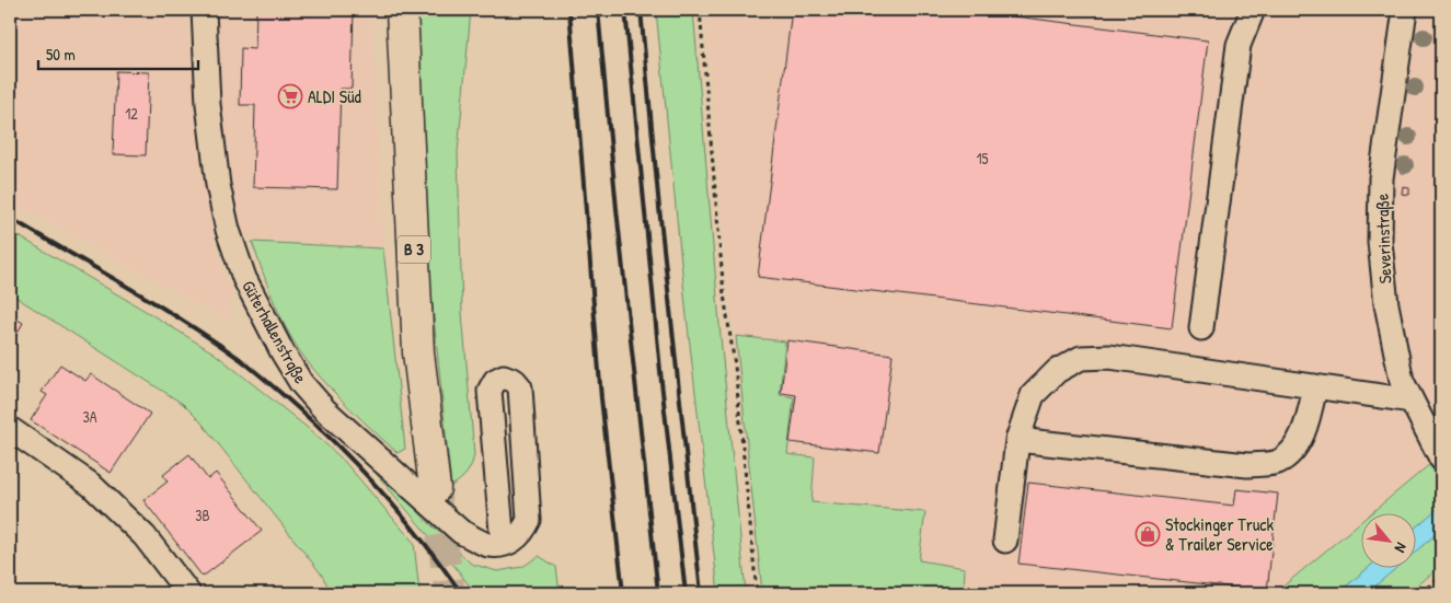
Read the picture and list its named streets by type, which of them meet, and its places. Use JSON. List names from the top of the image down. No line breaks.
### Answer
{"streets":{"main road":["B 3"],"street":["Severinstraße","Güterhallenstraße"]},"places":{"supermarket":["ALDI Süd"],"shop":["Stockinger Truck & Trailer Service"]},"house_numbers":["12","15","3A","3B"],"scale_bar":"50 m","north":"bottom right"}
